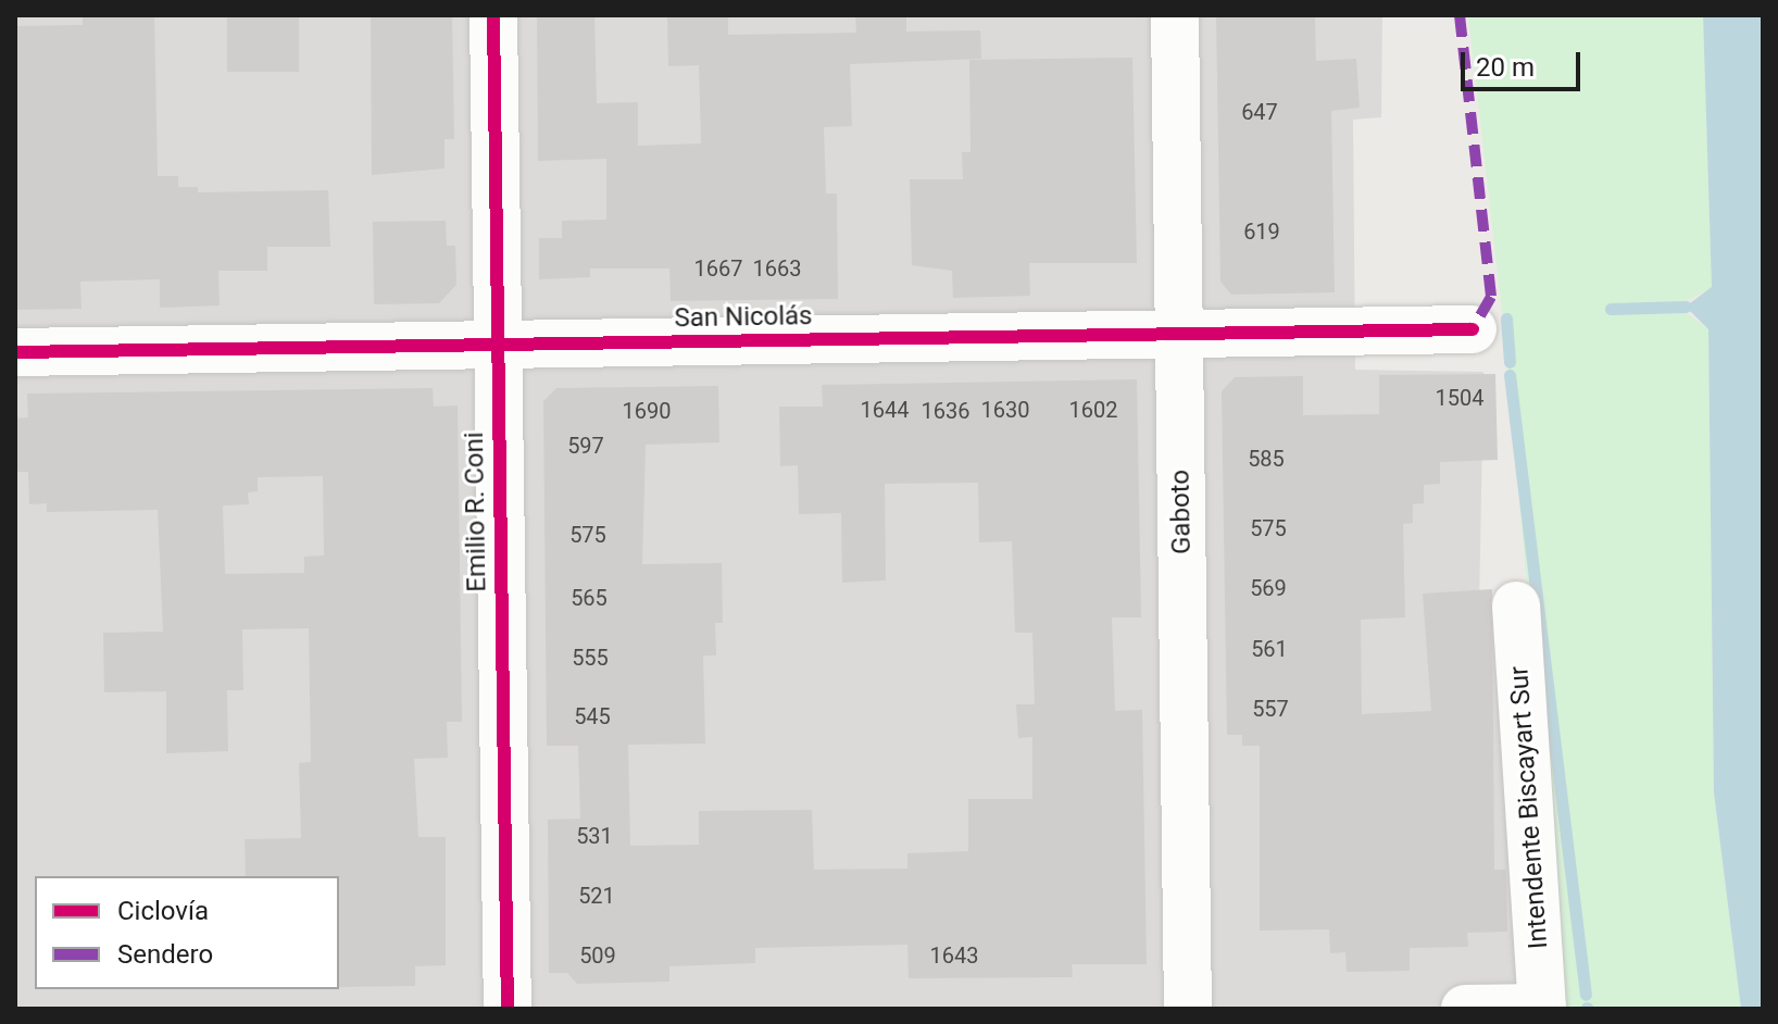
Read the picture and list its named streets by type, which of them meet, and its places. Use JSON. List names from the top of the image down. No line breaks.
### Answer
{"streets":{"street":["San Nicolás","Emilio R. Coni","Gaboto","Intendente Biscayart Sur"]},"crossings":[["San Nicolás","Emilio R. Coni"],["San Nicolás","Gaboto"]],"house_numbers":["647","619","1667","1663","1504","1644","1630","1602","1690","1636","597","585","575","575","569","565","561","555","557","545","531","521","509","1643"],"legend":["Ciclovía","Sendero"],"scale_bar":"20 m"}
